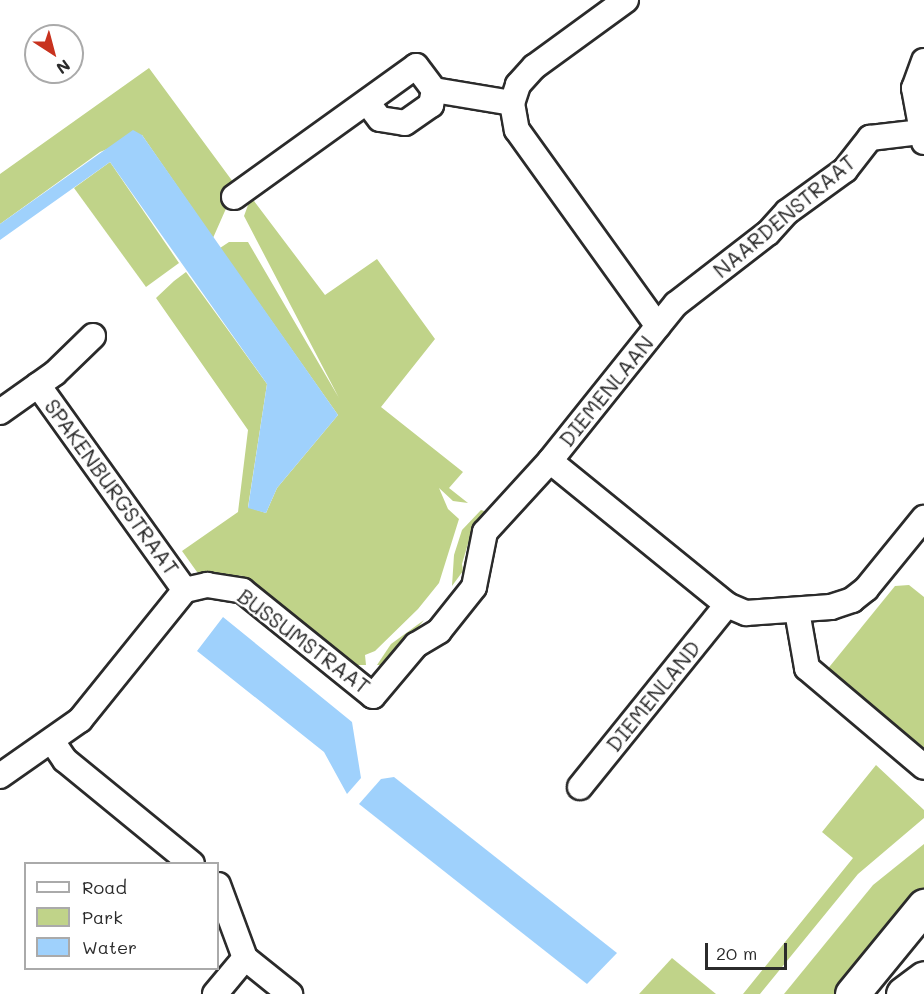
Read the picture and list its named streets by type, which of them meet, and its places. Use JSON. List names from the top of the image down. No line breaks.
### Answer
{"streets":{"street":["NAARDENSTRAAT","DIEMENLAAN","SPAKENBURGSTRAAT","BUSSUMSTRAAT","DIEMENLAND"]},"crossings":[["NAARDENSTRAAT","DIEMENLAAN"],["DIEMENLAAN","BUSSUMSTRAAT"],["DIEMENLAAN","DIEMENLAND"],["SPAKENBURGSTRAAT","BUSSUMSTRAAT"]],"legend":["Road","Park","Water"],"scale_bar":"20 m","north":"bottom right"}
